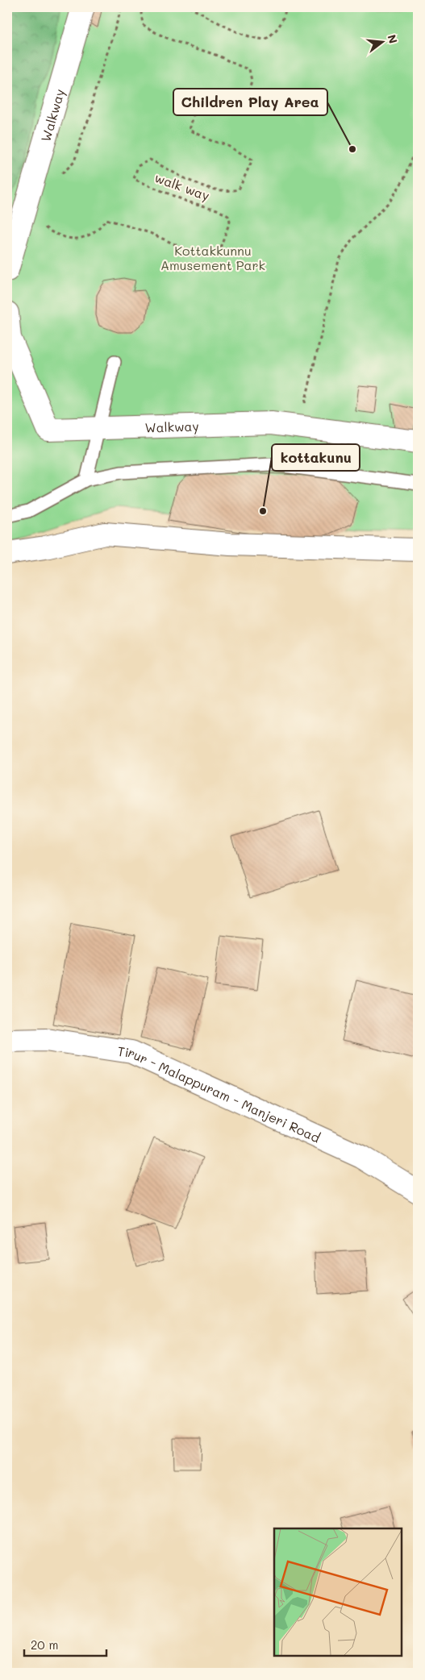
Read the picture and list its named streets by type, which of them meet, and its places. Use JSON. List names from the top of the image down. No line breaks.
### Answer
{"streets":{"street":["Walkway","Tirur - Malappuram - Manjeri Road"],"path":["walk way"]},"parks":["Kottakkunnu Amusement Park"],"places":["Children Play Area","kottakunu"],"scale_bar":"20 m","north":"right"}
